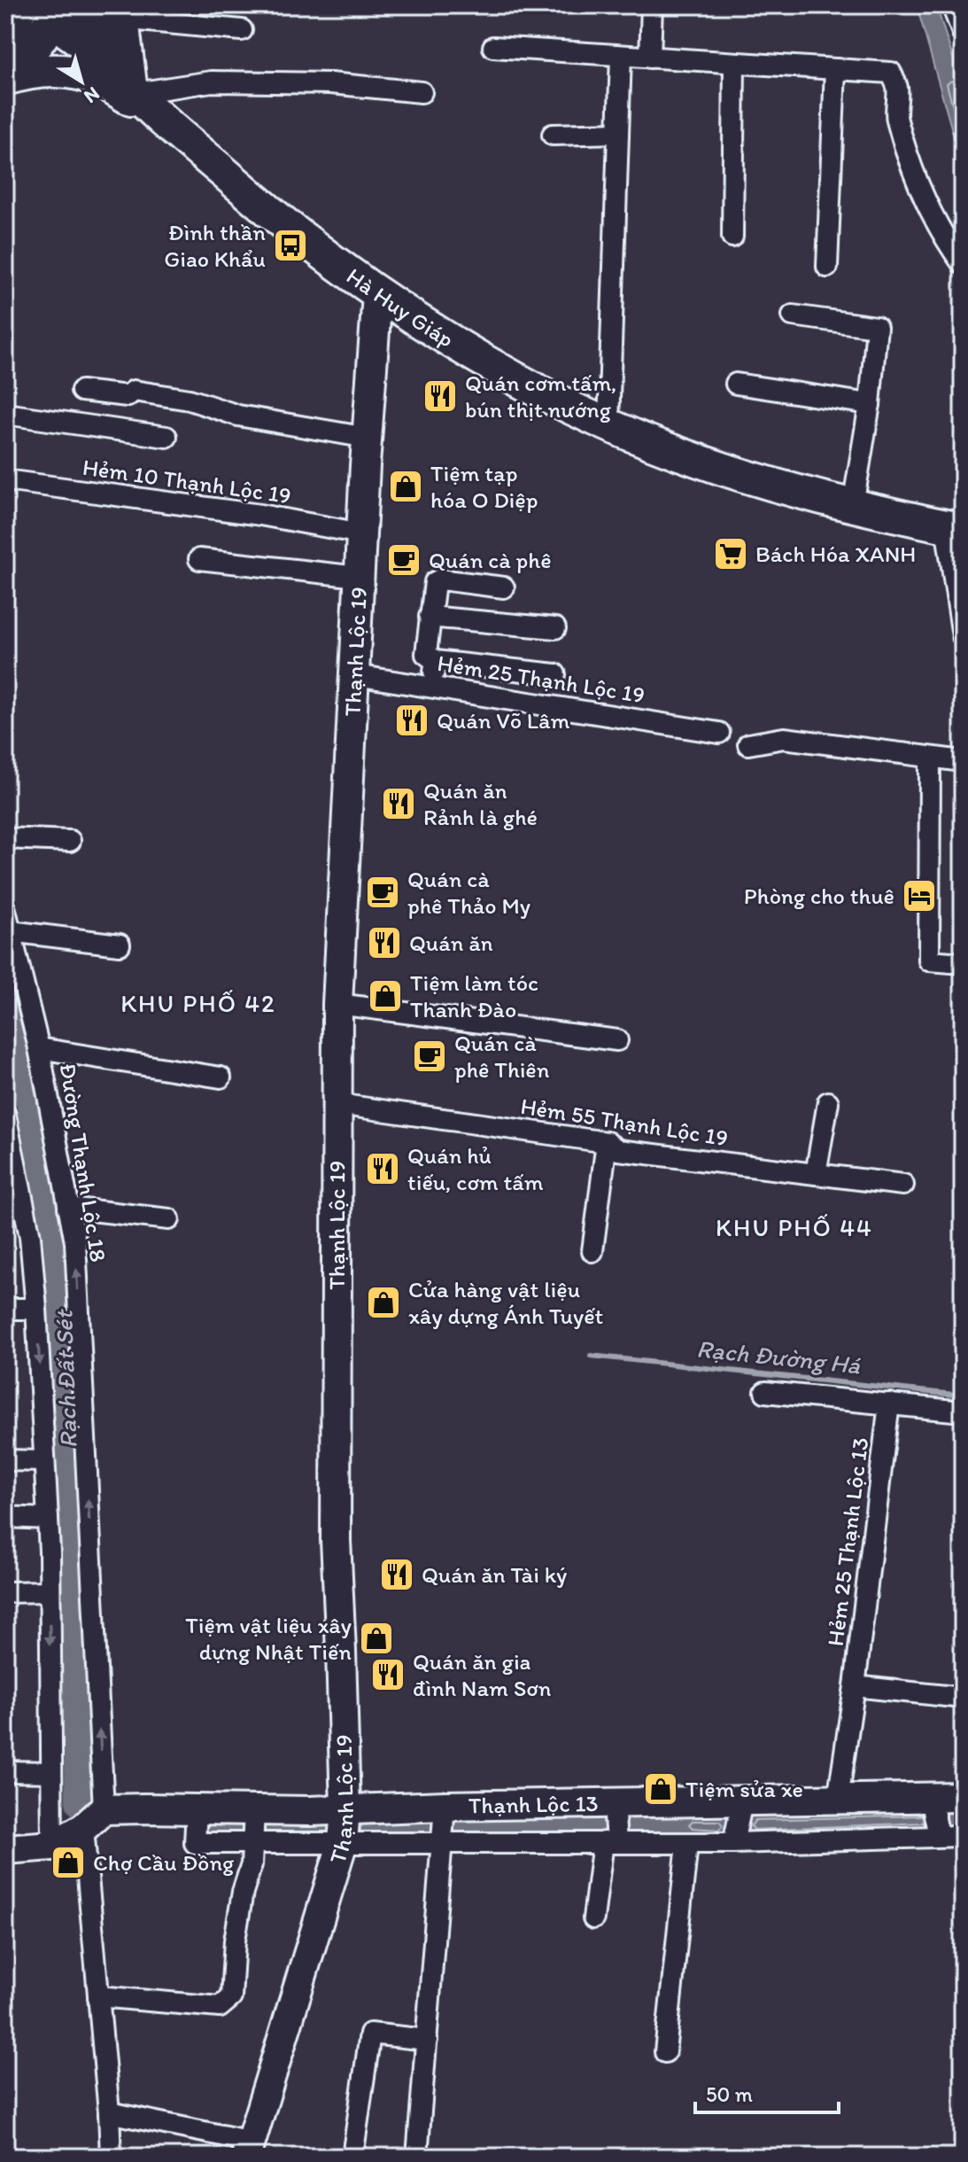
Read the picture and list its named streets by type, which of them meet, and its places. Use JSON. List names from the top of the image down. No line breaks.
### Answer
{"streets":{"main road":["Hà Huy Giáp"],"street":["Hẻm 10 Thạnh Lộc 19","Thạnh Lộc 19","Hẻm 25 Thạnh Lộc 19","Hẻm 55 Thạnh Lộc 19","Đường Thạnh Lộc 18","Hẻm 25 Thạnh Lộc 13","Thạnh Lộc 13"]},"crossings":[["Hà Huy Giáp","Thạnh Lộc 19"],["Hẻm 10 Thạnh Lộc 19","Thạnh Lộc 19"],["Thạnh Lộc 19","Hẻm 25 Thạnh Lộc 19"],["Thạnh Lộc 19","Hẻm 55 Thạnh Lộc 19"],["Thạnh Lộc 19","Đường Thạnh Lộc 18"],["Thạnh Lộc 19","Thạnh Lộc 13"],["Đường Thạnh Lộc 18","Thạnh Lộc 13"],["Hẻm 25 Thạnh Lộc 13","Thạnh Lộc 13"]],"districts":["KHU PHỐ 42","KHU PHỐ 44"],"water":["Rạch Đường Há","Rạch Đất Sét"],"places":{"bus stop":["Đình thần Giao Khẩu"],"restaurant":["Quán cơm tấm, bún thịt nướng","Quán Võ Lâm","Quán ăn Rảnh là ghé","Quán ăn","Quán hủ tiếu, cơm tấm","Quán ăn Tài ký","Quán ăn gia đình Nam Sơn"],"shop":["Tiệm tạp hóa O Diệp","Tiệm làm tóc Thanh Đào","Cửa hàng vật liệu xây dựng Ánh Tuyết","Tiệm vật liệu xây dựng Nhật Tiến","Tiệm sửa xe","Chợ Cầu Đồng"],"supermarket":["Bách Hóa XANH"],"cafe":["Quán cà phê","Quán cà phê Thảo My","Quán cà phê Thiên"],"hotel":["Phòng cho thuê"]},"scale_bar":"50 m","north":"bottom right"}
